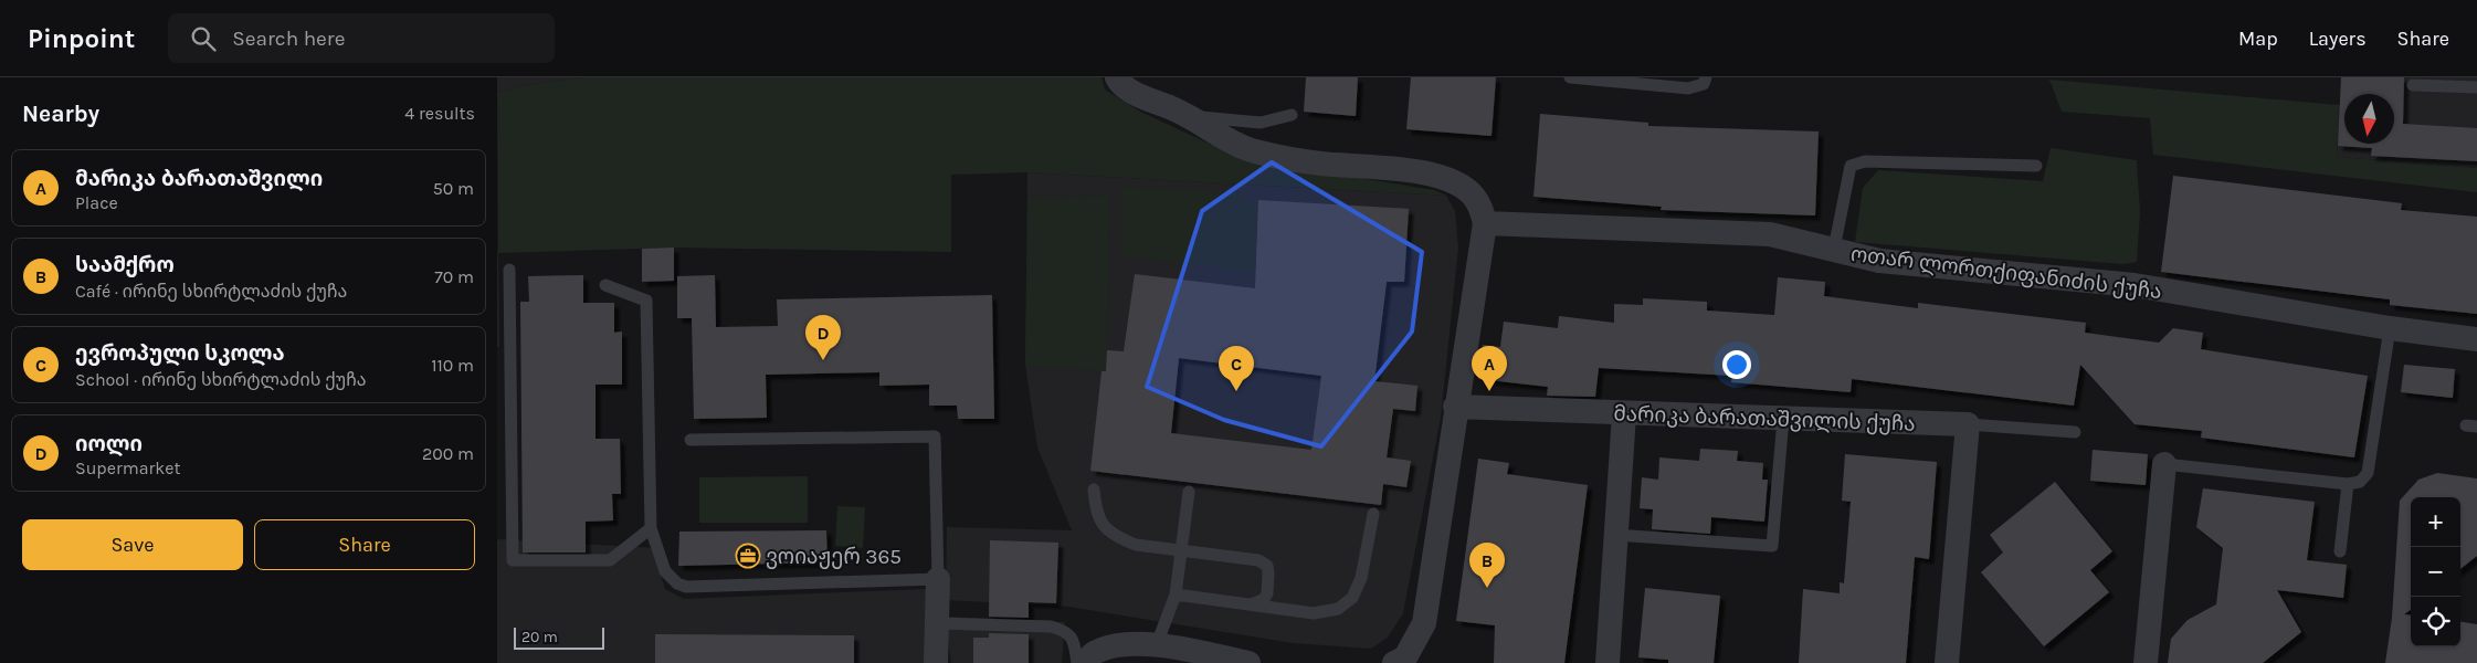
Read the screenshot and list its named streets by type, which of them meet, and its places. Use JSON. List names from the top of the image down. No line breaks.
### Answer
{"streets":{"street":["ოთარ ლორთქიფანიძის ქუჩა","მარიკა ბარათაშვილის ქუჩა"]},"places":{"office":["ვოიაჟერ 365"]},"scale_bar":"20 m","north":"bottom","page":{"header":"Pinpoint","search":"Search here","nav":["Map","Layers","Share"],"heading":["Nearby","4 results"],"list":[{"mark":"A","name":"მარიკა ბარათაშვილი","note":"Place","value":"50 m"},{"mark":"B","name":"საამქრო","note":"Café · ირინე სხირტლაძის ქუჩა","value":"70 m"},{"mark":"C","name":"ევროპული სკოლა","note":"School · ირინე სხირტლაძის ქუჩა","value":"110 m"},{"mark":"D","name":"იოლი","note":"Supermarket","value":"200 m"}],"pins":["D","A","C","B"],"map_buttons":["+","−"],"buttons":["Save","Share"],"scale":"20 m"}}
